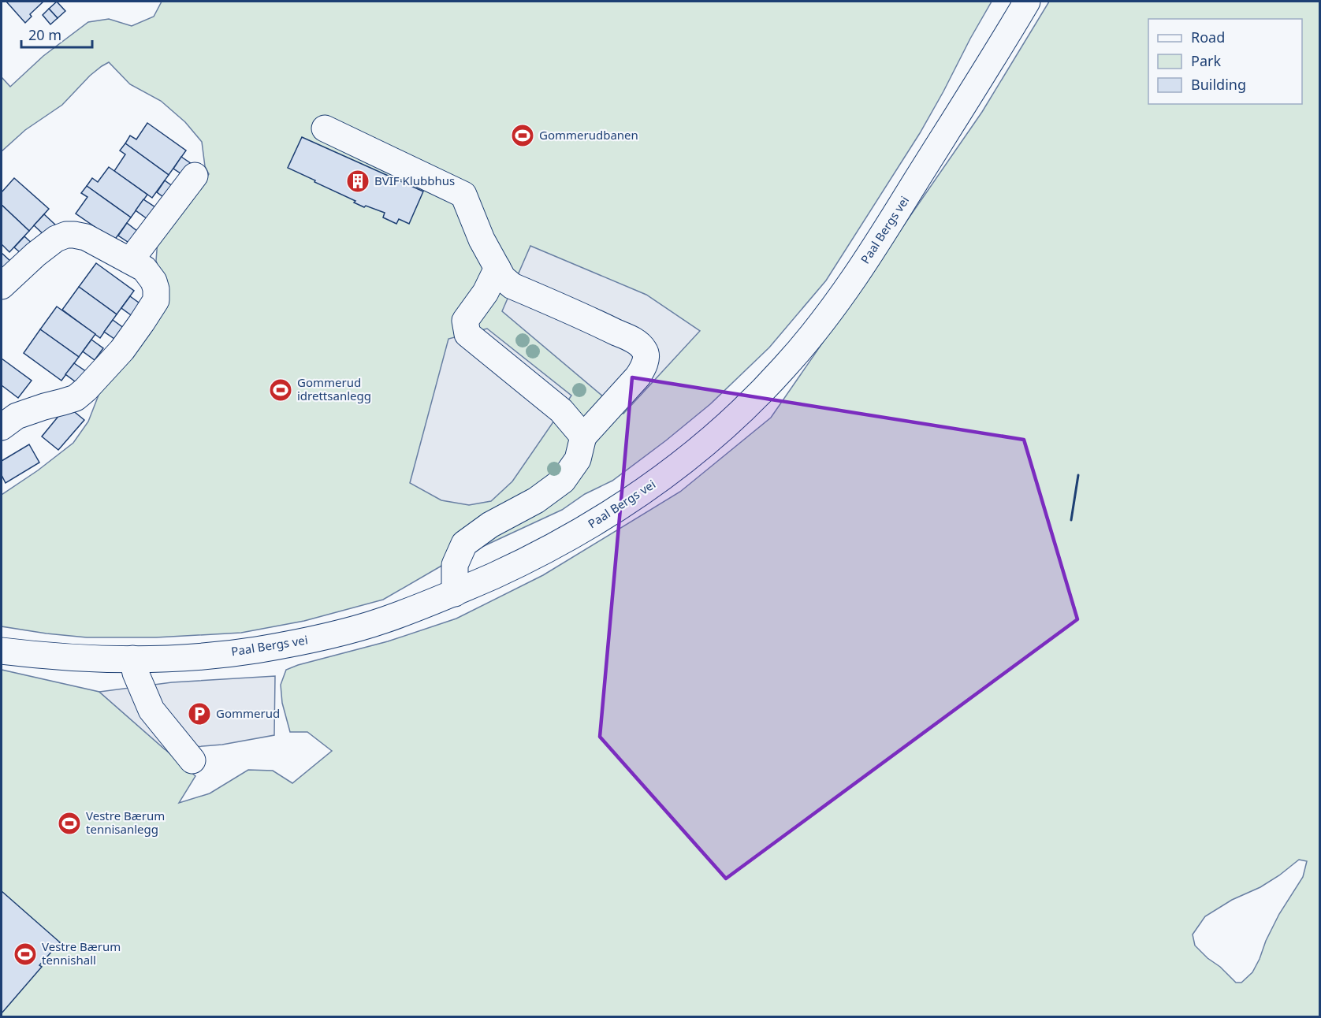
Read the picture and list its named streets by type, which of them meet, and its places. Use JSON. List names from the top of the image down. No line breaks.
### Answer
{"streets":{"street":["Paal Bergs vei"]},"places":{"sports":["Gommerudbanen","Gommerud idrettsanlegg","Vestre Bærum tennisanlegg","Vestre Bærum tennishall"],"building":["BVIF Klubbhus"],"parking":["Gommerud"]},"legend":["Road","Park","Building"],"scale_bar":"20 m"}
